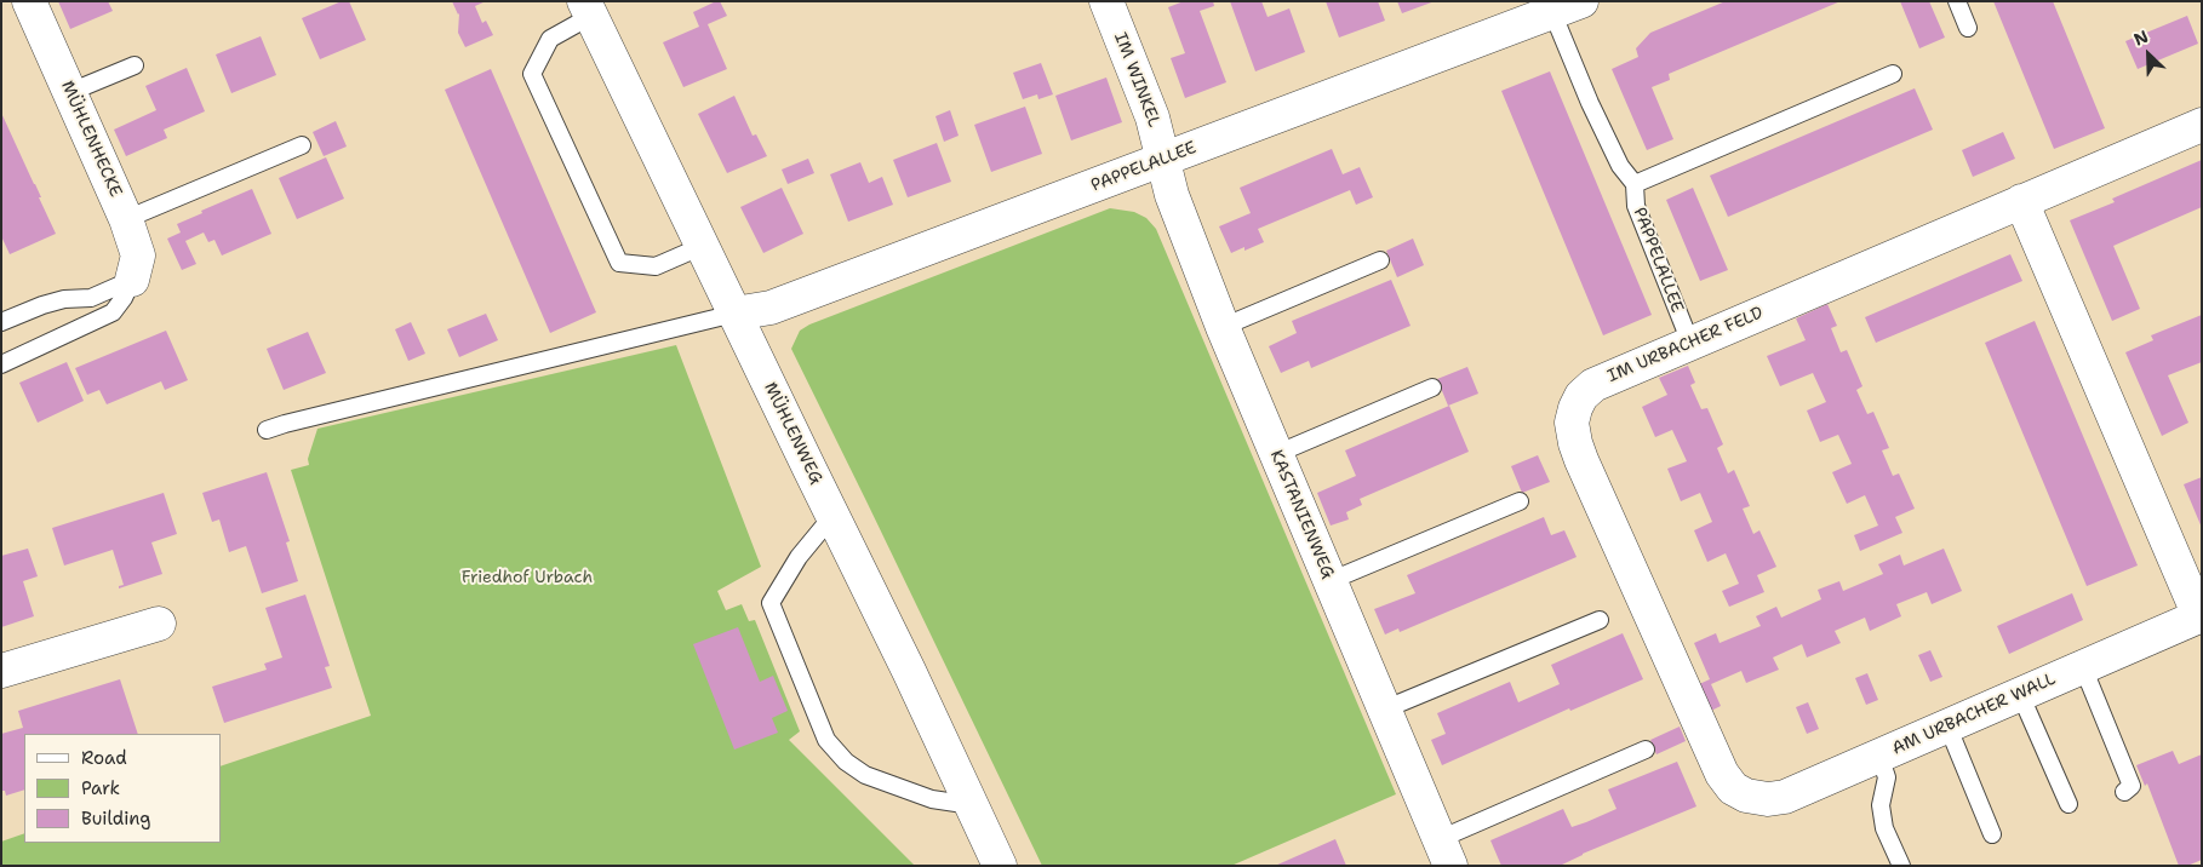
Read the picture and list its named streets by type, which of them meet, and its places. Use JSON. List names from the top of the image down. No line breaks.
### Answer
{"streets":{"street":["IM WINKEL","MÜHLENHECKE","PAPPELALLEE","IM URBACHER FELD","MÜHLENWEG","KASTANIENWEG","AM URBACHER WALL"]},"crossings":[["IM WINKEL","PAPPELALLEE"],["IM WINKEL","KASTANIENWEG"],["PAPPELALLEE","IM URBACHER FELD"],["PAPPELALLEE","MÜHLENWEG"],["PAPPELALLEE","KASTANIENWEG"],["IM URBACHER FELD","AM URBACHER WALL"]],"parks":["Friedhof Urbach"],"legend":["Road","Park","Building"],"north":"top left"}
